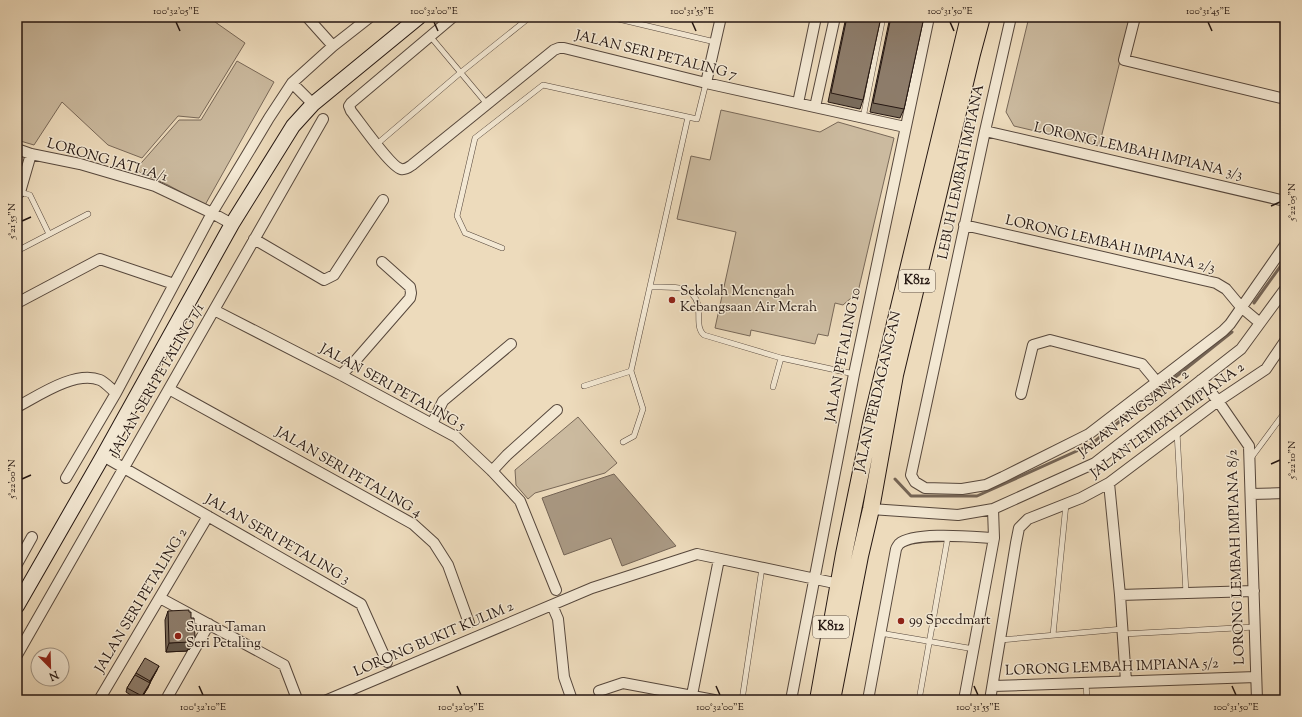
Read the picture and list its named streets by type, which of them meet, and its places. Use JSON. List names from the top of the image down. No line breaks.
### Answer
{"streets":{"main road":["K812","JALAN PERDAGANGAN"],"street":["JALAN SERI PETALING 7","LORONG LEMBAH IMPIANA 3/3","LORONG JATI 1A/1","LEBUH LEMBAH IMPIANA","LORONG LEMBAH IMPIANA 2/3","JALAN PETALING 10","JALAN SERI PETALING 1/1","JALAN SERI PETALING 5","JALAN ANGSANA 2","JALAN LEMBAH IMPIANA 2","JALAN SERI PETALING 4","JALAN SERI PETALING 3","LORONG LEMBAH IMPIANA 8/2","JALAN SERI PETALING 2","LORONG BUKIT KULIM 2","LORONG LEMBAH IMPIANA 5/2"]},"crossings":[["JALAN SERI PETALING 7","JALAN PETALING 10"],["LORONG LEMBAH IMPIANA 3/3","LEBUH LEMBAH IMPIANA"],["LEBUH LEMBAH IMPIANA","LORONG LEMBAH IMPIANA 2/3"],["LORONG LEMBAH IMPIANA 2/3","JALAN ANGSANA 2"],["JALAN PETALING 10","LORONG BUKIT KULIM 2"],["JALAN SERI PETALING 1/1","JALAN SERI PETALING 5"],["JALAN SERI PETALING 1/1","JALAN SERI PETALING 4"],["JALAN SERI PETALING 1/1","JALAN SERI PETALING 3"],["JALAN PERDAGANGAN","JALAN ANGSANA 2"],["JALAN PERDAGANGAN","LORONG BUKIT KULIM 2"],["JALAN ANGSANA 2","LORONG LEMBAH IMPIANA 8/2"],["JALAN LEMBAH IMPIANA 2","LORONG LEMBAH IMPIANA 8/2"],["JALAN LEMBAH IMPIANA 2","LORONG LEMBAH IMPIANA 5/2"],["JALAN SERI PETALING 3","JALAN SERI PETALING 2"],["LORONG LEMBAH IMPIANA 8/2","LORONG LEMBAH IMPIANA 5/2"]],"places":["Sekolah Menengah Kebangsaan Air Merah","99 Speedmart","Surau Taman Seri Petaling"],"north":"bottom right","coordinates":["100°32'05\"E","100°32'00\"E","100°31'55\"E","100°31'50\"E","100°31'45\"E","5°22'05\"N","5°21'55\"N","5°22'10\"N","5°22'00\"N","100°32'10\"E"]}
